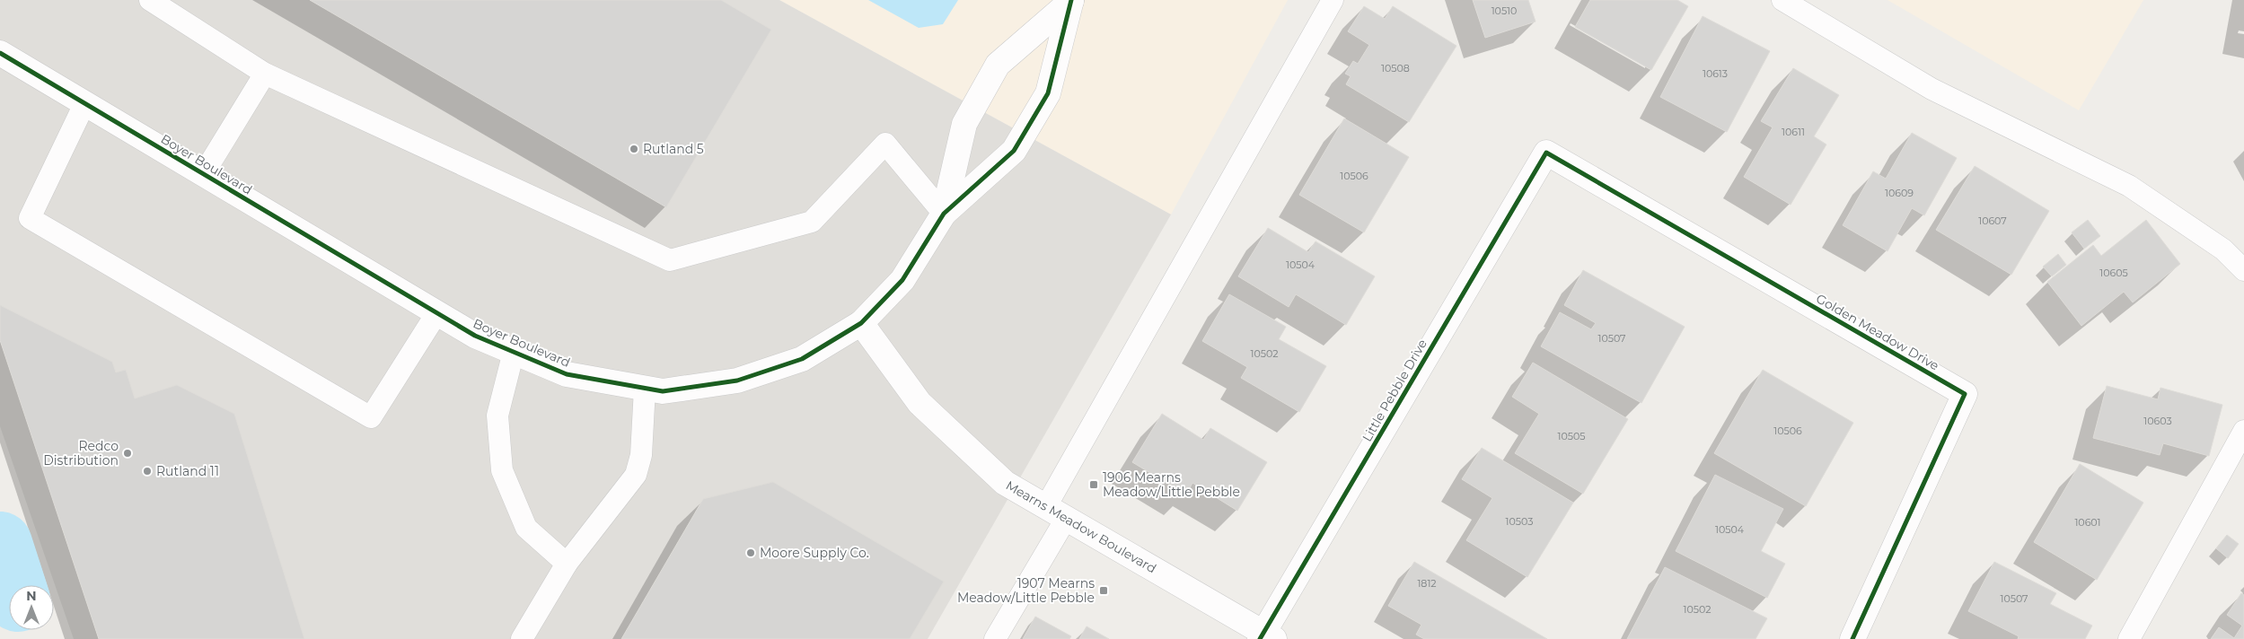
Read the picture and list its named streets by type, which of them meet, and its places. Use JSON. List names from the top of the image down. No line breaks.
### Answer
{"streets":{"street":["Boyer Boulevard","Golden Meadow Drive","Little Pebble Drive","Mearns Meadow Boulevard"]},"crossings":[["Boyer Boulevard","Mearns Meadow Boulevard"],["Golden Meadow Drive","Little Pebble Drive"],["Little Pebble Drive","Mearns Meadow Boulevard"]],"places":{"other":["Rutland 5","Redco Distribution","Rutland 11","Moore Supply Co."],"transit":["1906 Mearns Meadow/Little Pebble","1907 Mearns Meadow/Little Pebble"]},"house_numbers":["10510","10508","10613","10611","10506","10609","10607","10504","10605","10507","10502","10603","10506","10505","10503","10601","10504","1812","10507","10502"],"north":"top"}
